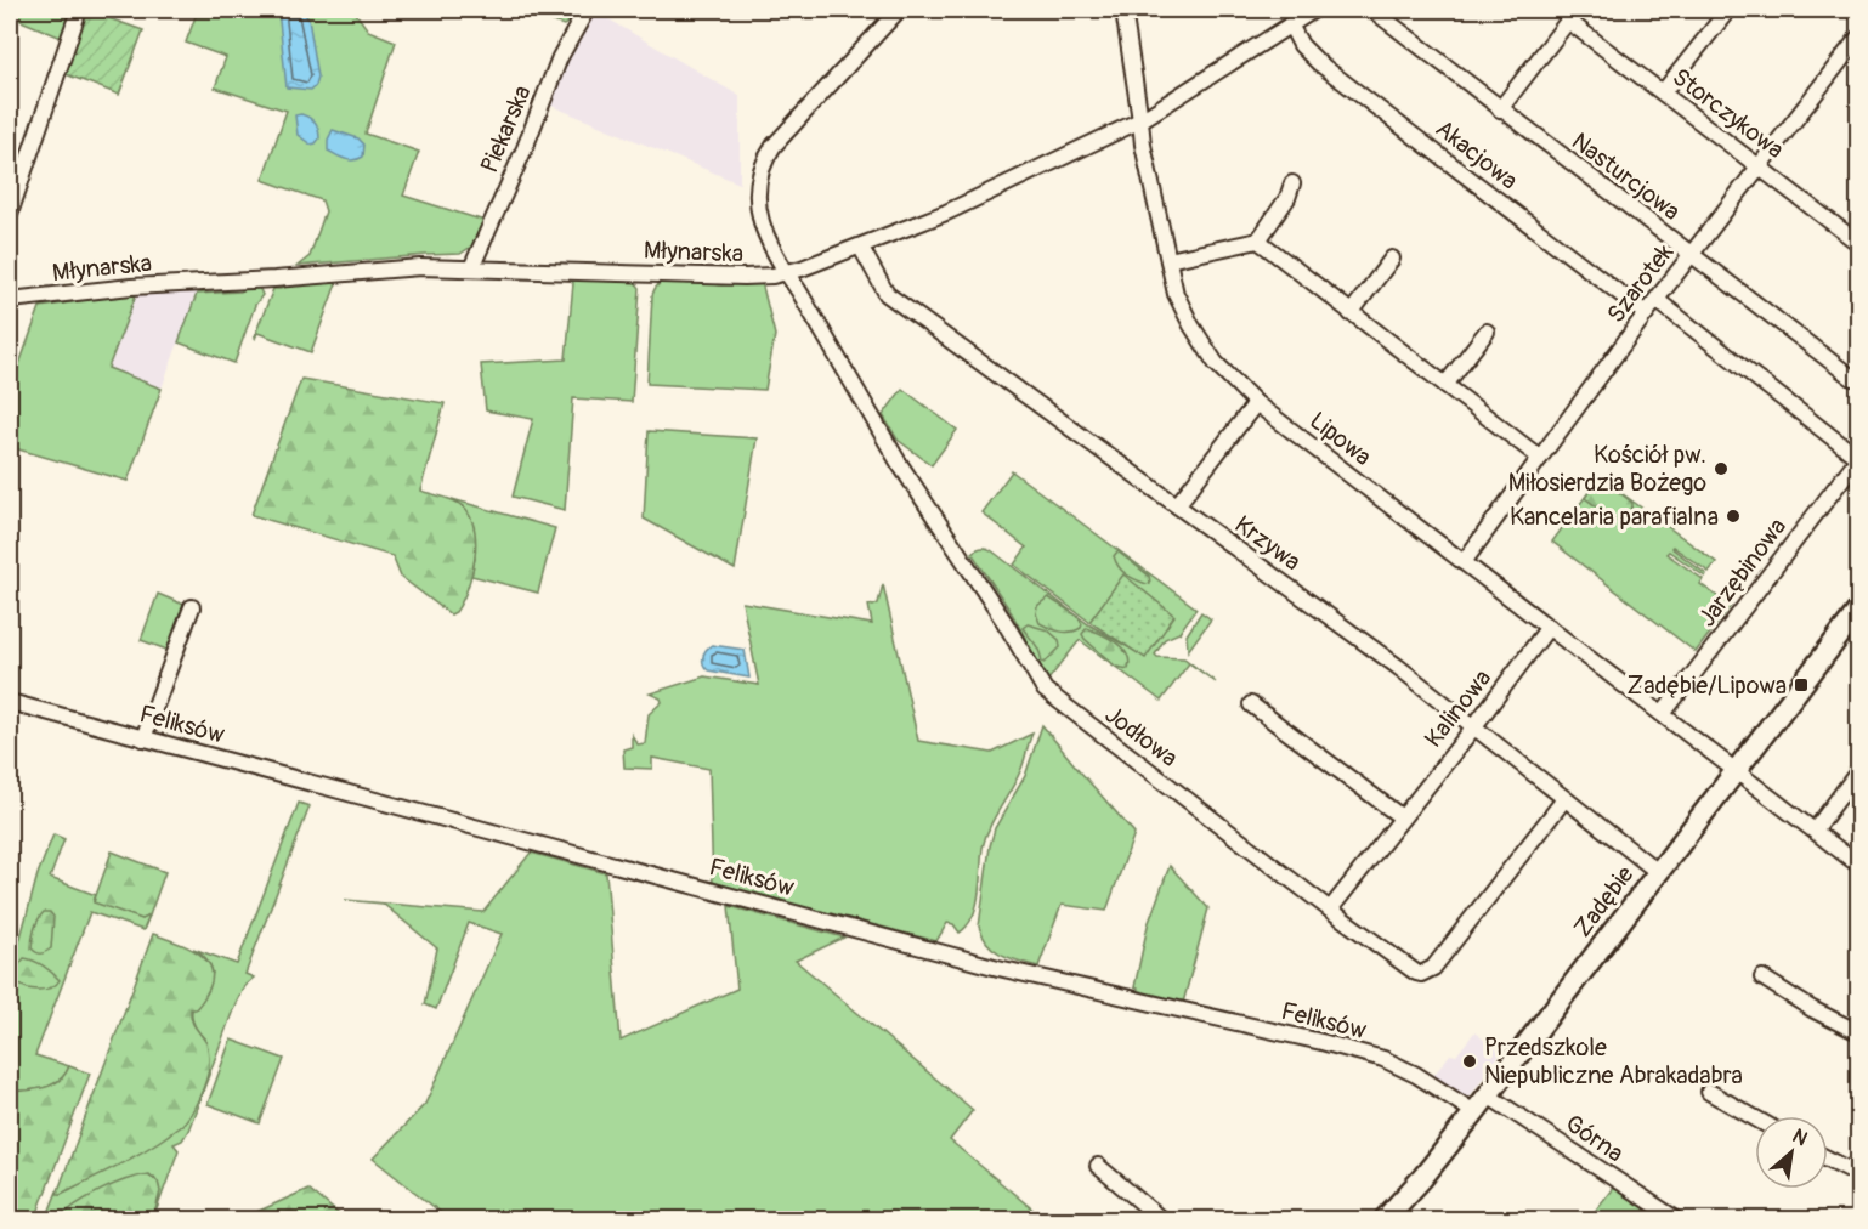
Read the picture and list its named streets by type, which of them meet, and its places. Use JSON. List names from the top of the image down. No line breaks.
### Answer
{"streets":{"street":["Storczykowa","Piekarska","Akacjowa","Nasturcjowa","Młynarska","Szarotek","Lipowa","Krzywa","Jarzębinowa","Kalinowa","Feliksów","Jodłowa","Zadębie","Górna"]},"crossings":[["Storczykowa","Szarotek"],["Piekarska","Młynarska"],["Akacjowa","Młynarska"],["Akacjowa","Szarotek"],["Nasturcjowa","Szarotek"],["Młynarska","Lipowa"],["Młynarska","Krzywa"],["Młynarska","Jodłowa"],["Szarotek","Lipowa"],["Lipowa","Jarzębinowa"],["Lipowa","Kalinowa"],["Lipowa","Zadębie"],["Krzywa","Kalinowa"],["Krzywa","Jodłowa"],["Krzywa","Zadębie"],["Kalinowa","Jodłowa"],["Feliksów","Zadębie"],["Zadębie","Górna"]],"places":{"other":["Kościół pw. Miłosierdzia Bożego","Kancelaria parafialna","Przedszkole Niepubliczne Abrakadabra"],"transit":["Zadębie/Lipowa"]},"north":"top right"}
